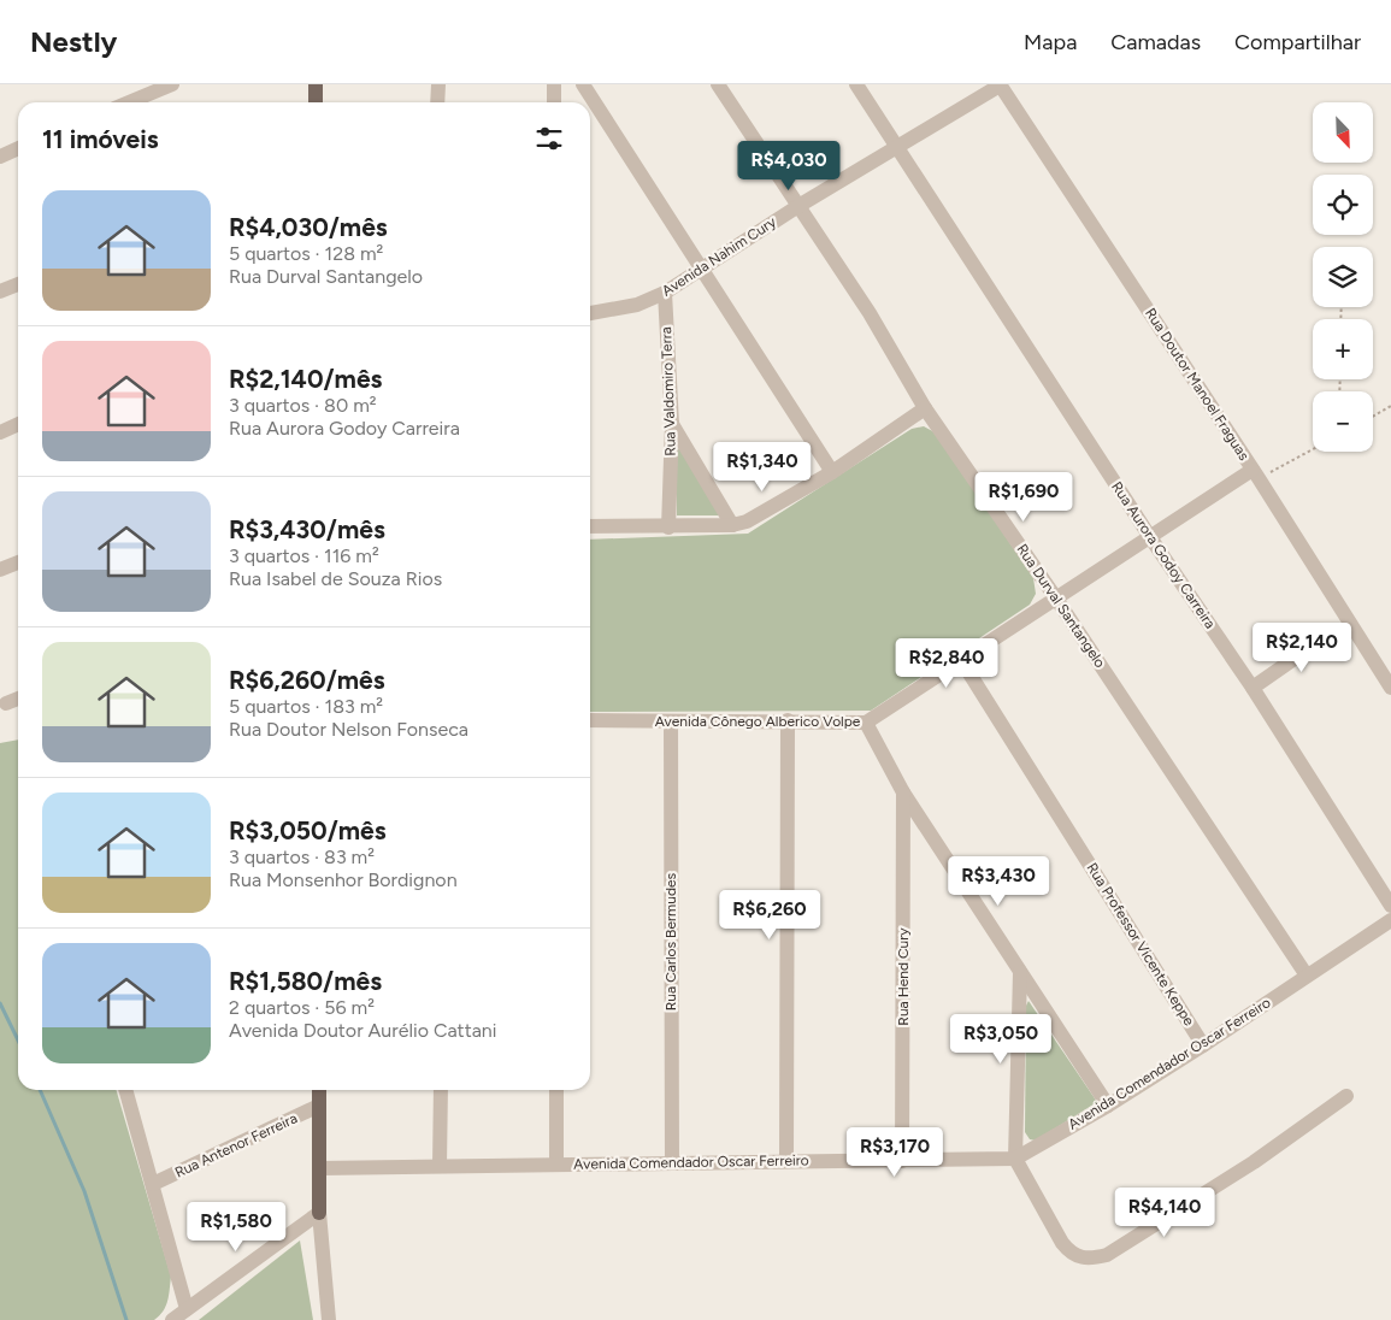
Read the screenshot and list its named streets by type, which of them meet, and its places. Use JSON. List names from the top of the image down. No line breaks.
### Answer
{"streets":{"street":["Avenida Nahim Cury","Rua Doutor Manoel Fraguas","Rua Valdomiro Terra","Rua Aurora Godoy Carreira","Rua Durval Santangelo","Avenida Cônego Alberico Volpe","Rua Carlos Bermudes","Rua Professor Vicente Keppe","Rua Hend Cury","Avenida Comendador Oscar Ferreiro","Rua Antenor Ferreira"]},"crossings":[["Avenida Nahim Cury","Rua Doutor Manoel Fraguas"],["Avenida Nahim Cury","Rua Valdomiro Terra"],["Avenida Nahim Cury","Rua Aurora Godoy Carreira"],["Avenida Nahim Cury","Rua Durval Santangelo"],["Rua Doutor Manoel Fraguas","Avenida Cônego Alberico Volpe"],["Rua Aurora Godoy Carreira","Avenida Cônego Alberico Volpe"],["Rua Durval Santangelo","Avenida Cônego Alberico Volpe"],["Rua Durval Santangelo","Avenida Comendador Oscar Ferreiro"],["Avenida Cônego Alberico Volpe","Rua Carlos Bermudes"],["Avenida Cônego Alberico Volpe","Rua Professor Vicente Keppe"],["Rua Carlos Bermudes","Avenida Comendador Oscar Ferreiro"],["Rua Professor Vicente Keppe","Avenida Comendador Oscar Ferreiro"],["Rua Hend Cury","Avenida Comendador Oscar Ferreiro"]],"north":"bottom right","page":{"header":"Nestly","nav":["Mapa","Camadas","Compartilhar"],"map_buttons":["+","−"],"heading":"11 imóveis","price":["R$4,030","R$1,340","R$1,690","R$2,140","R$2,840","R$3,430","R$6,260","R$3,050","R$3,170","R$4,140","R$1,580"],"list":[{"name":"R$4,030/mês","note":"5 quartos · 128 m² · Rua Durval Santangelo"},{"name":"R$2,140/mês","note":"3 quartos · 80 m² · Rua Aurora Godoy Carreira"},{"name":"R$3,430/mês","note":"3 quartos · 116 m² · Rua Isabel de Souza Rios"},{"name":"R$6,260/mês","note":"5 quartos · 183 m² · Rua Doutor Nelson Fonseca"},{"name":"R$3,050/mês","note":"3 quartos · 83 m² · Rua Monsenhor Bordignon"},{"name":"R$1,580/mês","note":"2 quartos · 56 m² · Avenida Doutor Aurélio Cattani"}]}}
